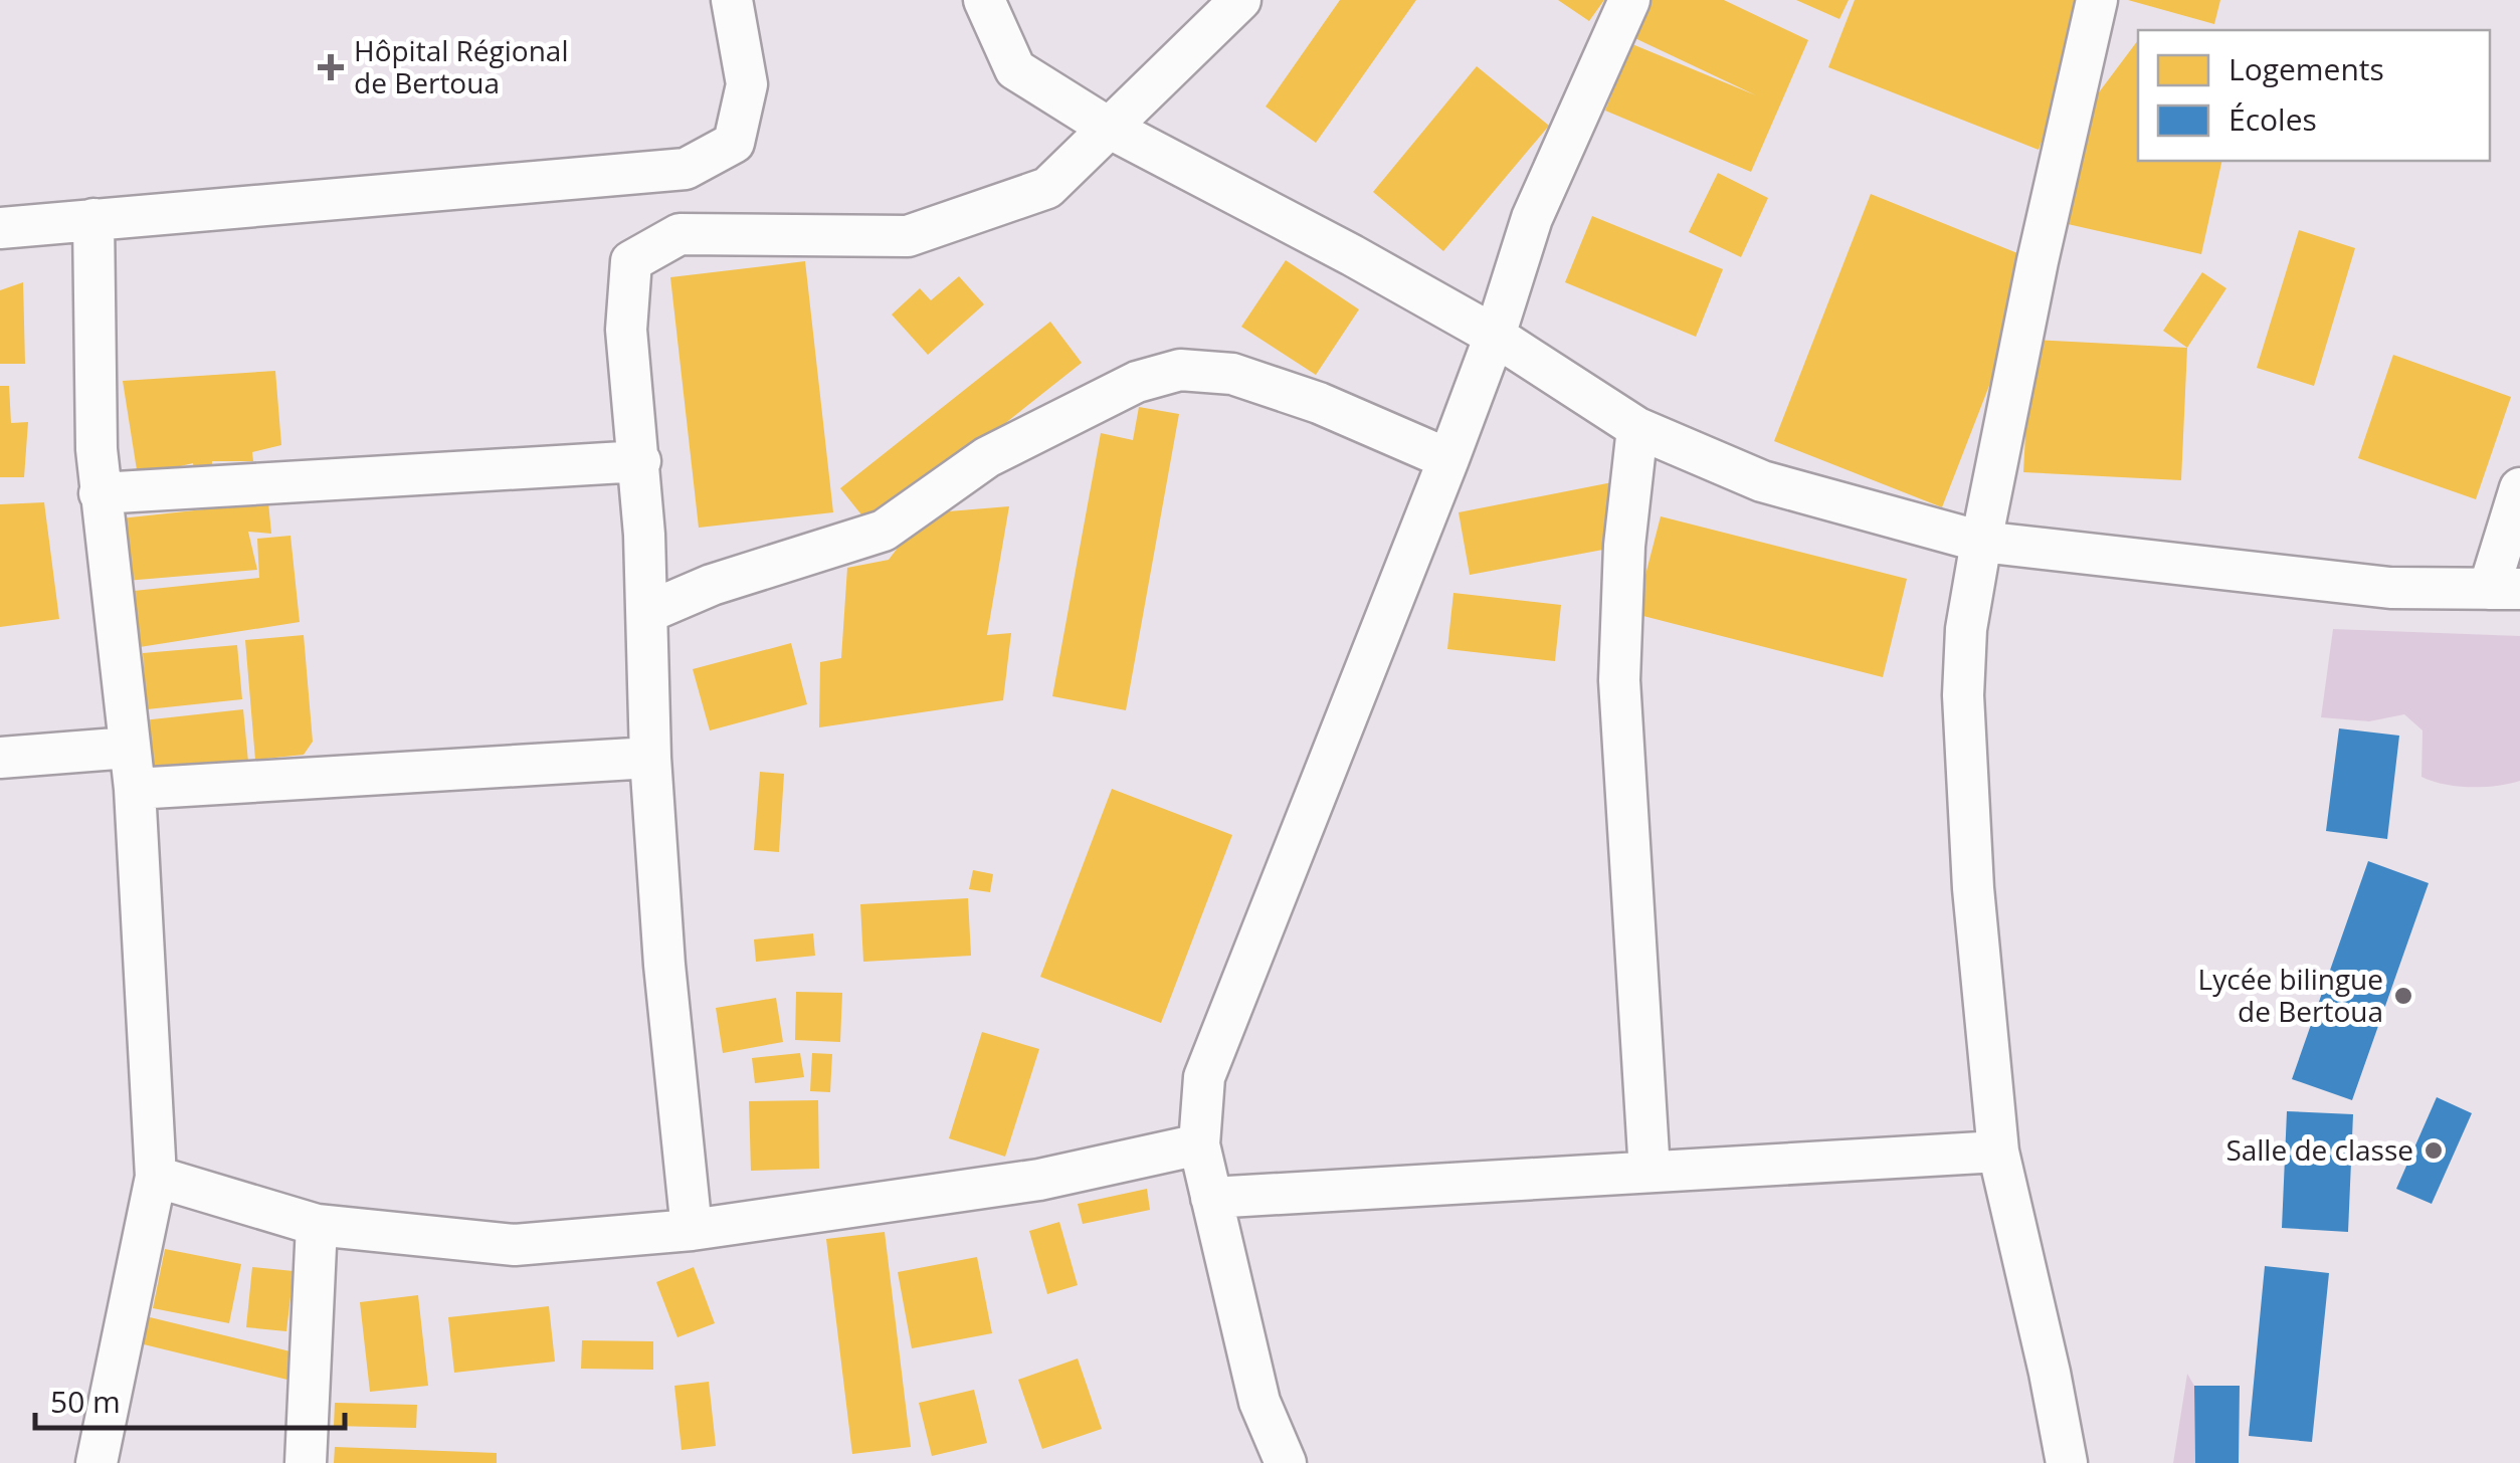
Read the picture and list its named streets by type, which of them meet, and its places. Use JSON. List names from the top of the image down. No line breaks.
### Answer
{"places":{"health":["Hôpital Régional de Bertoua"],"other":["Lycée bilingue de Bertoua","Salle de classe"]},"legend":["Logements","Écoles"],"scale_bar":"50 m"}
